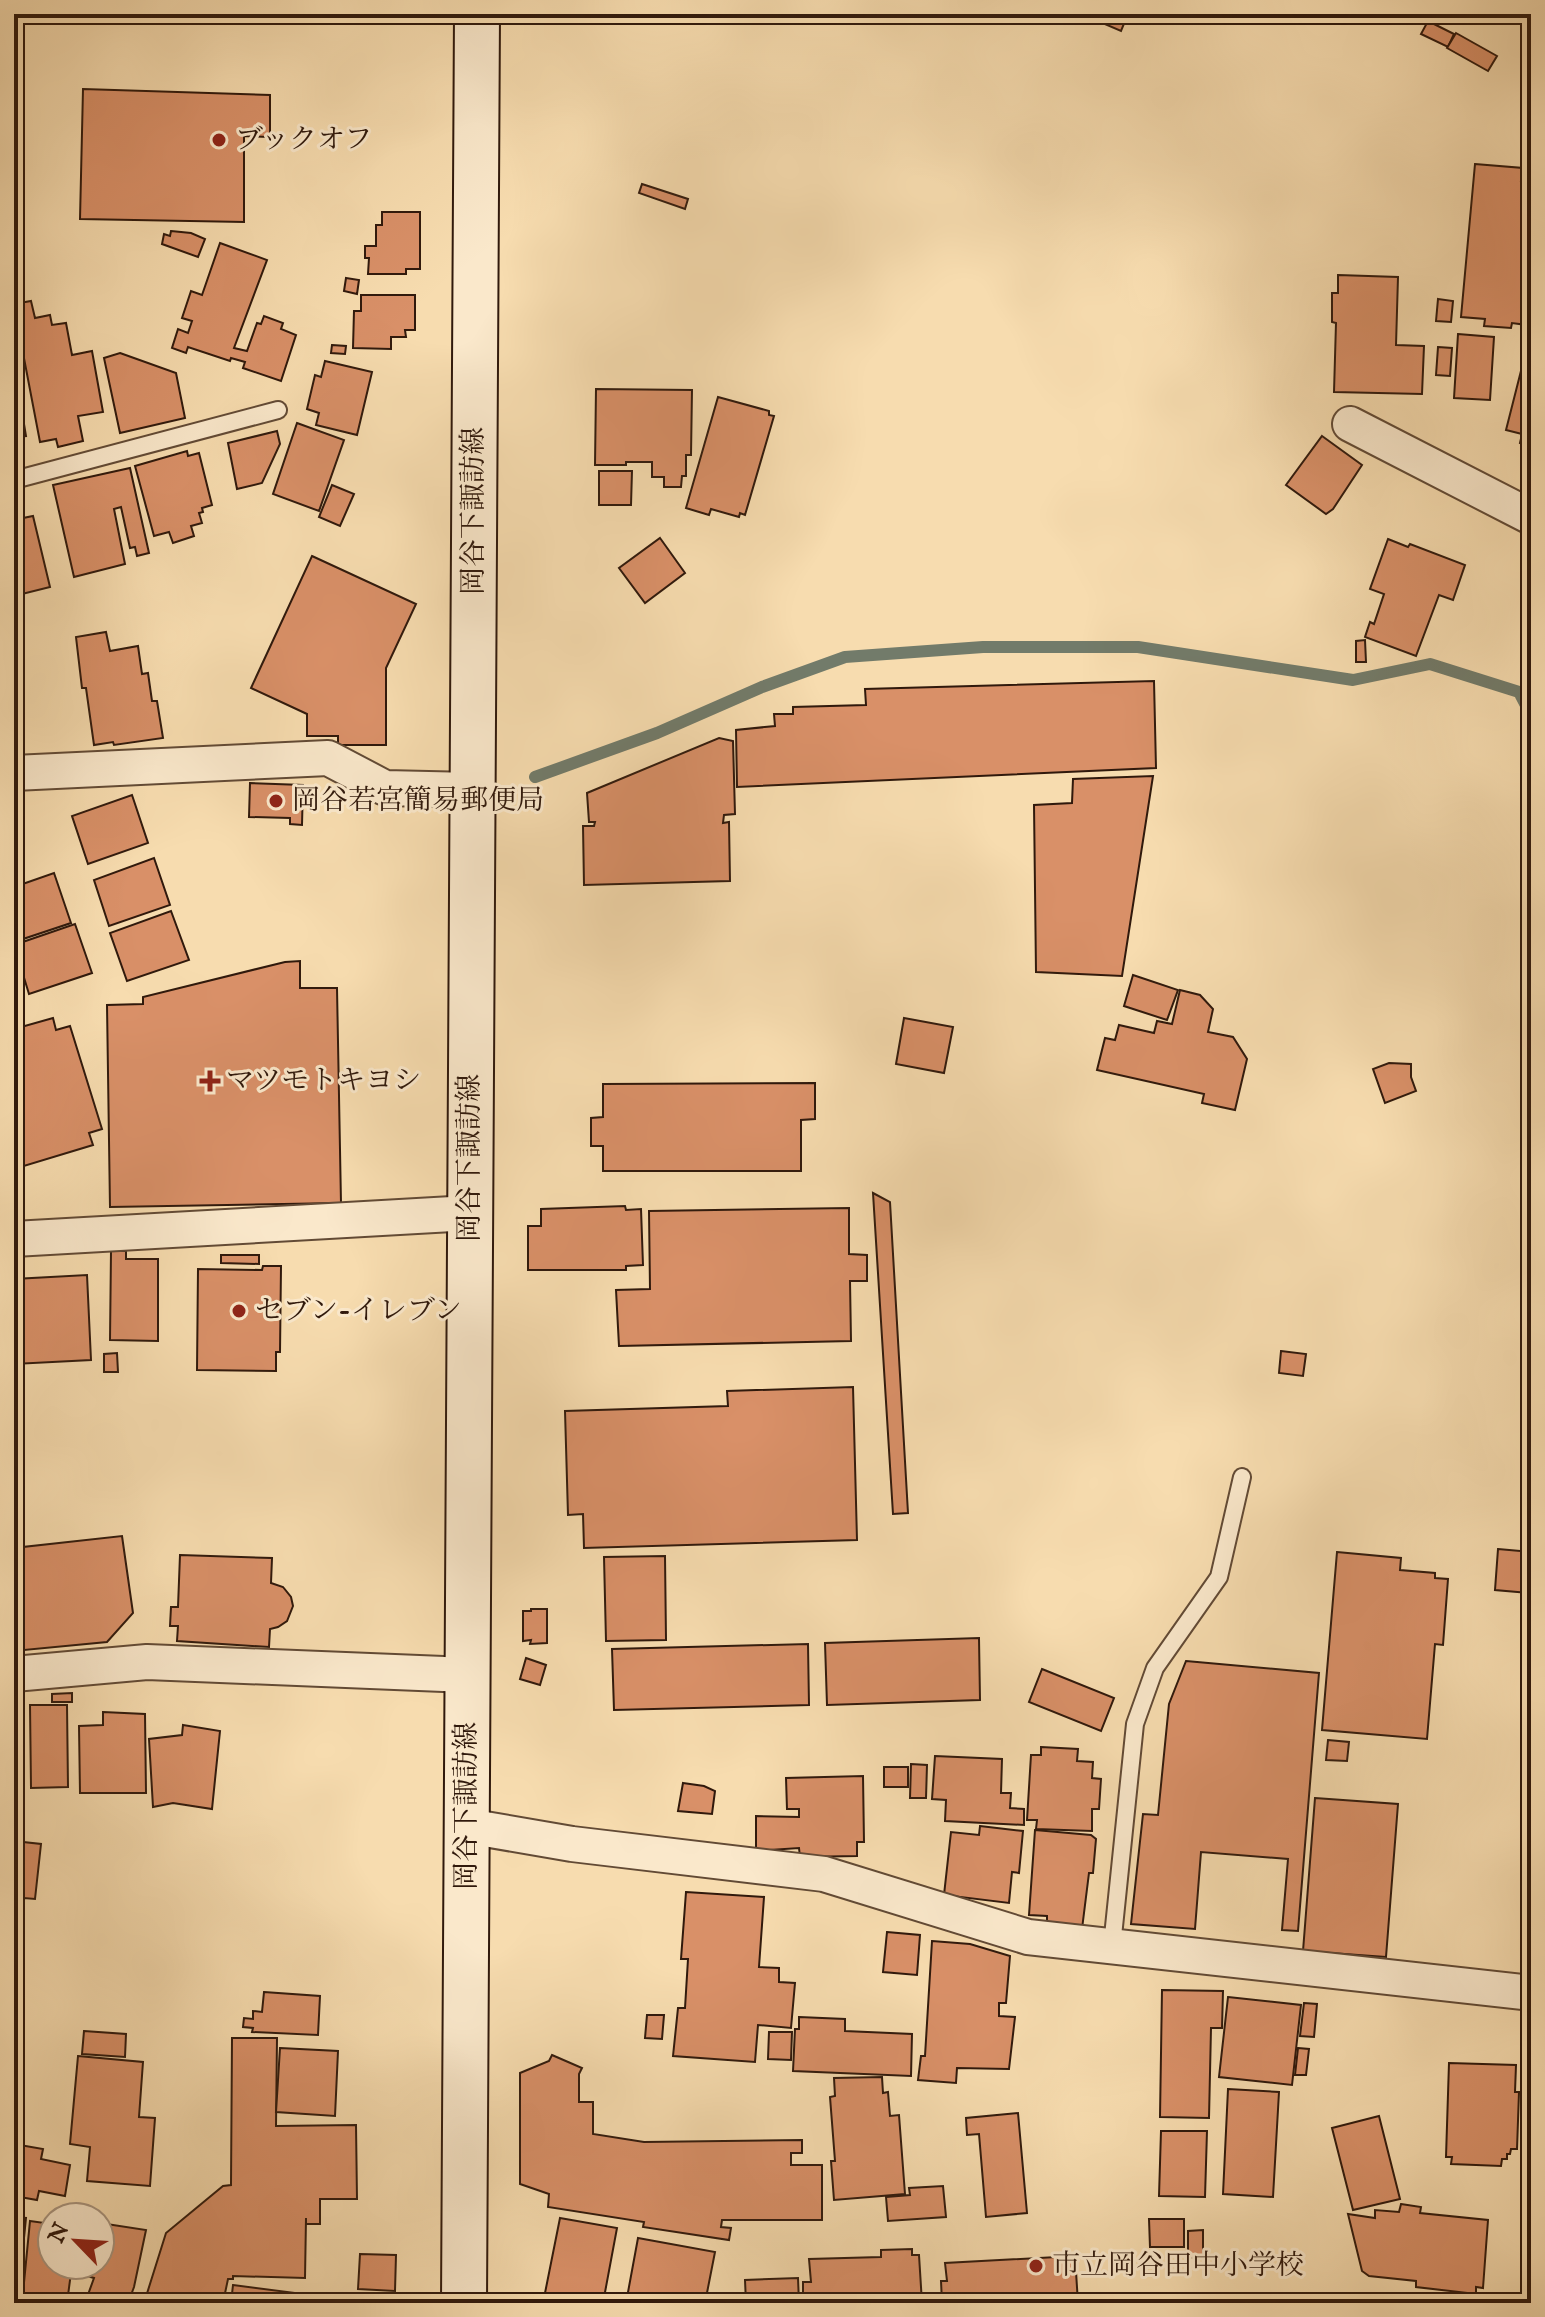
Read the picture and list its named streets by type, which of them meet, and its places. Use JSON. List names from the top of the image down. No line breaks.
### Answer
{"streets":{"main road":["岡谷下諏訪線"]},"places":{"other":["ブックオフ","岡谷若宮簡易郵便局","セブン-イレブン","市立岡谷田中小学校"],"health":["マツモトキヨシ"]},"north":"top left"}
